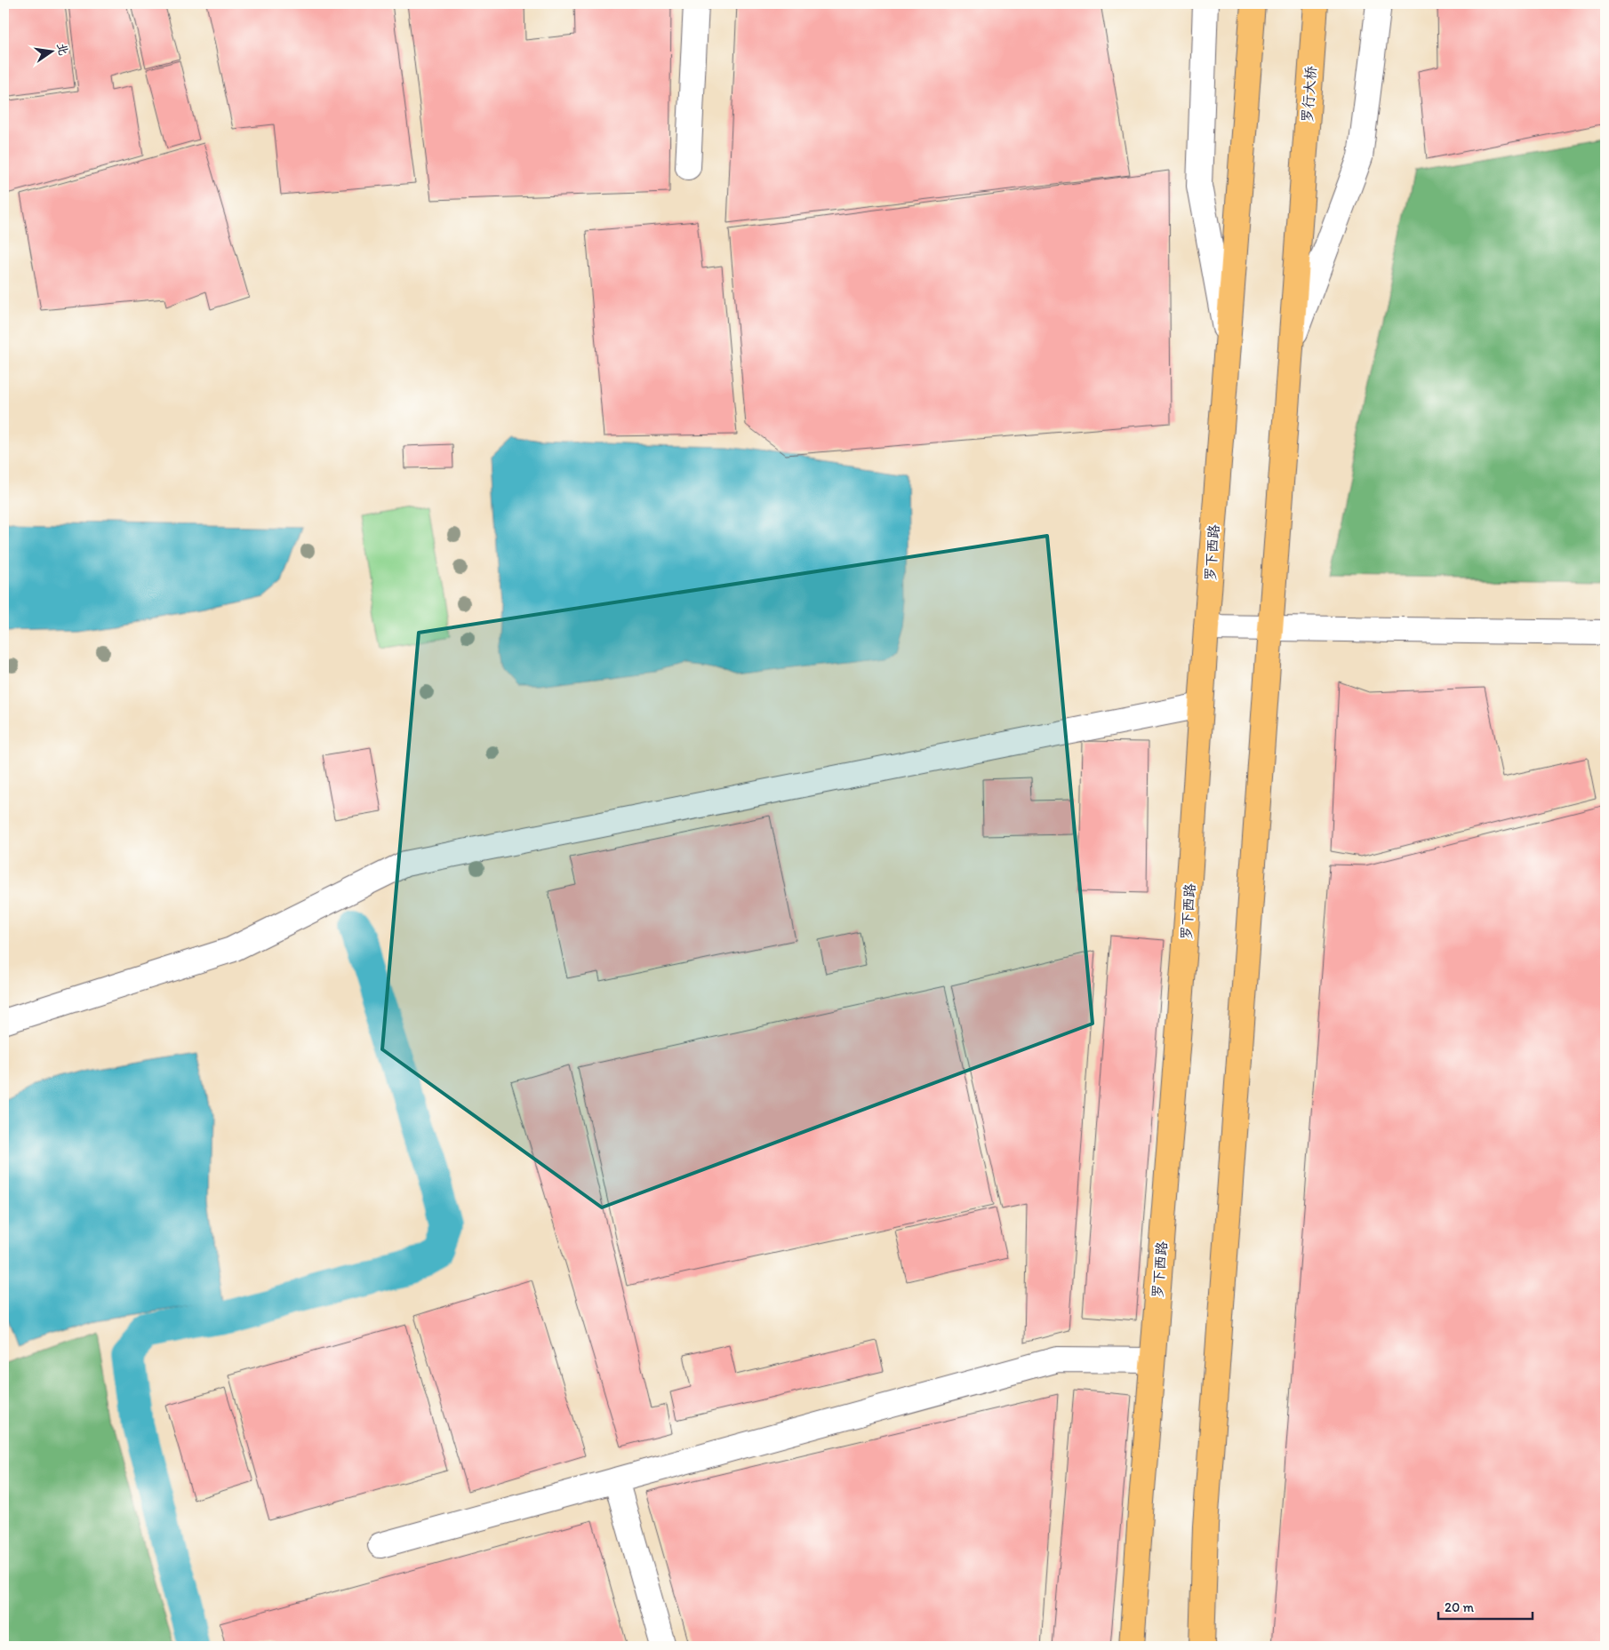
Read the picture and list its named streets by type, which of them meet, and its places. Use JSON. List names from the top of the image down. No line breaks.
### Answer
{"streets":{"main road":["罗行大桥","罗下西路"]},"scale_bar":"20 m","north":"right"}
